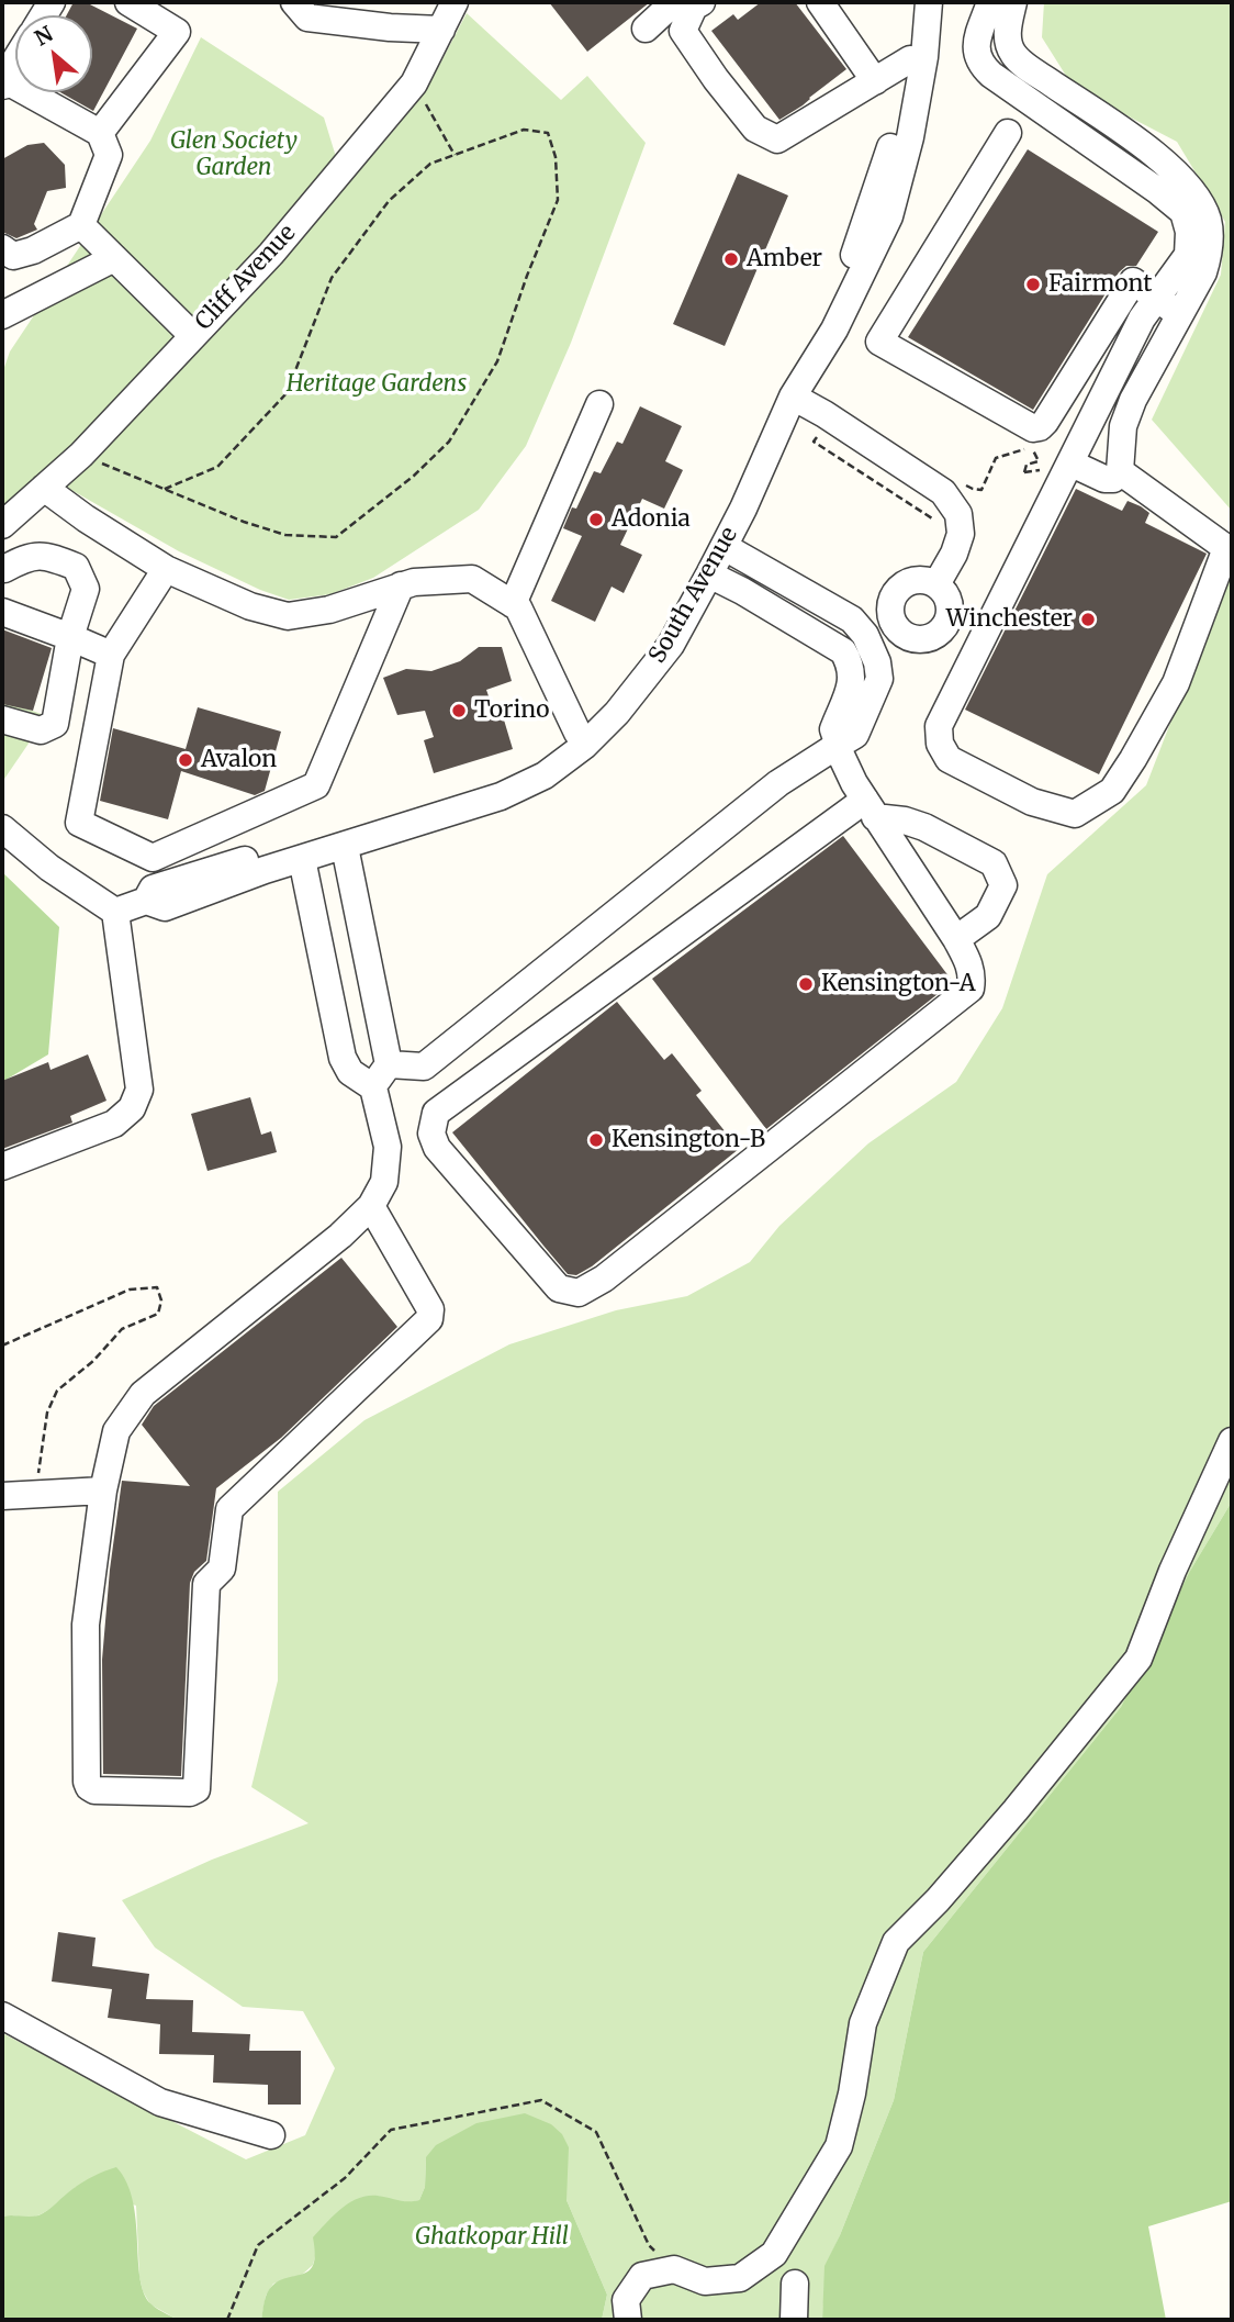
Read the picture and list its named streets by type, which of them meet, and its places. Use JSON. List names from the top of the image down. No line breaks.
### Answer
{"streets":{"street":["Cliff Avenue","South Avenue"]},"parks":["Glen Society Garden","Heritage Gardens","Ghatkopar Hill"],"places":["Amber","Fairmont","Adonia","Winchester","Torino","Avalon","Kensington-A","Kensington-B"],"north":"top left"}
